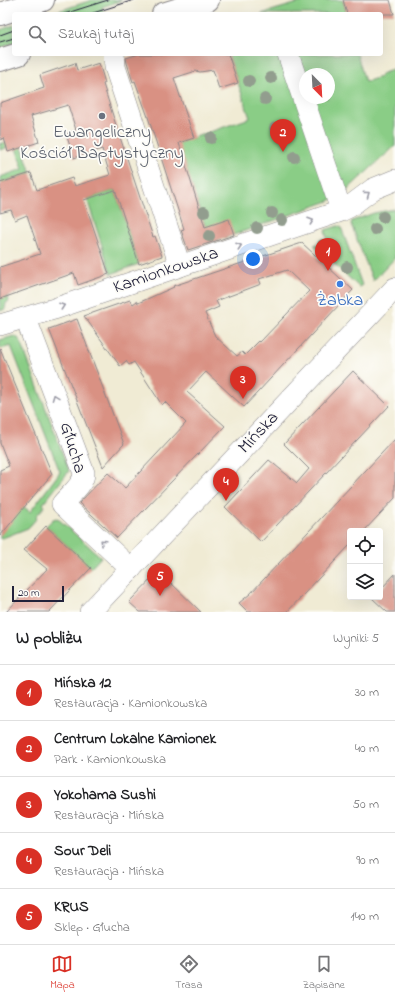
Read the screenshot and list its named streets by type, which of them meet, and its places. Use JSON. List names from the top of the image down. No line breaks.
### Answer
{"streets":{"street":["Kamionkowska","Mińska","Głucha"]},"crossings":[["Kamionkowska","Głucha"],["Mińska","Głucha"]],"one_way":["Kamionkowska","Głucha"],"places":["Ewangeliczny Kościół Baptystyczny","Żabka"],"scale_bar":"20 m","north":"bottom right","page":{"search":"Szukaj tutaj","pins":["2","1","3","4","5"],"scale":"20 m","heading":["W pobliżu","Wyniki: 5"],"list":[{"mark":"1","name":"Mińska 12","note":"Restauracja · Kamionkowska","value":"30 m"},{"mark":"2","name":"Centrum Lokalne Kamionek","note":"Park · Kamionkowska","value":"40 m"},{"mark":"3","name":"Yokohama Sushi","note":"Restauracja · Mińska","value":"50 m"},{"mark":"4","name":"Sour Deli","note":"Restauracja · Mińska","value":"90 m"},{"mark":"5","name":"KRUS","note":"Sklep · Głucha","value":"140 m"}],"nav":["Mapa","Trasa","Zapisane"]}}
